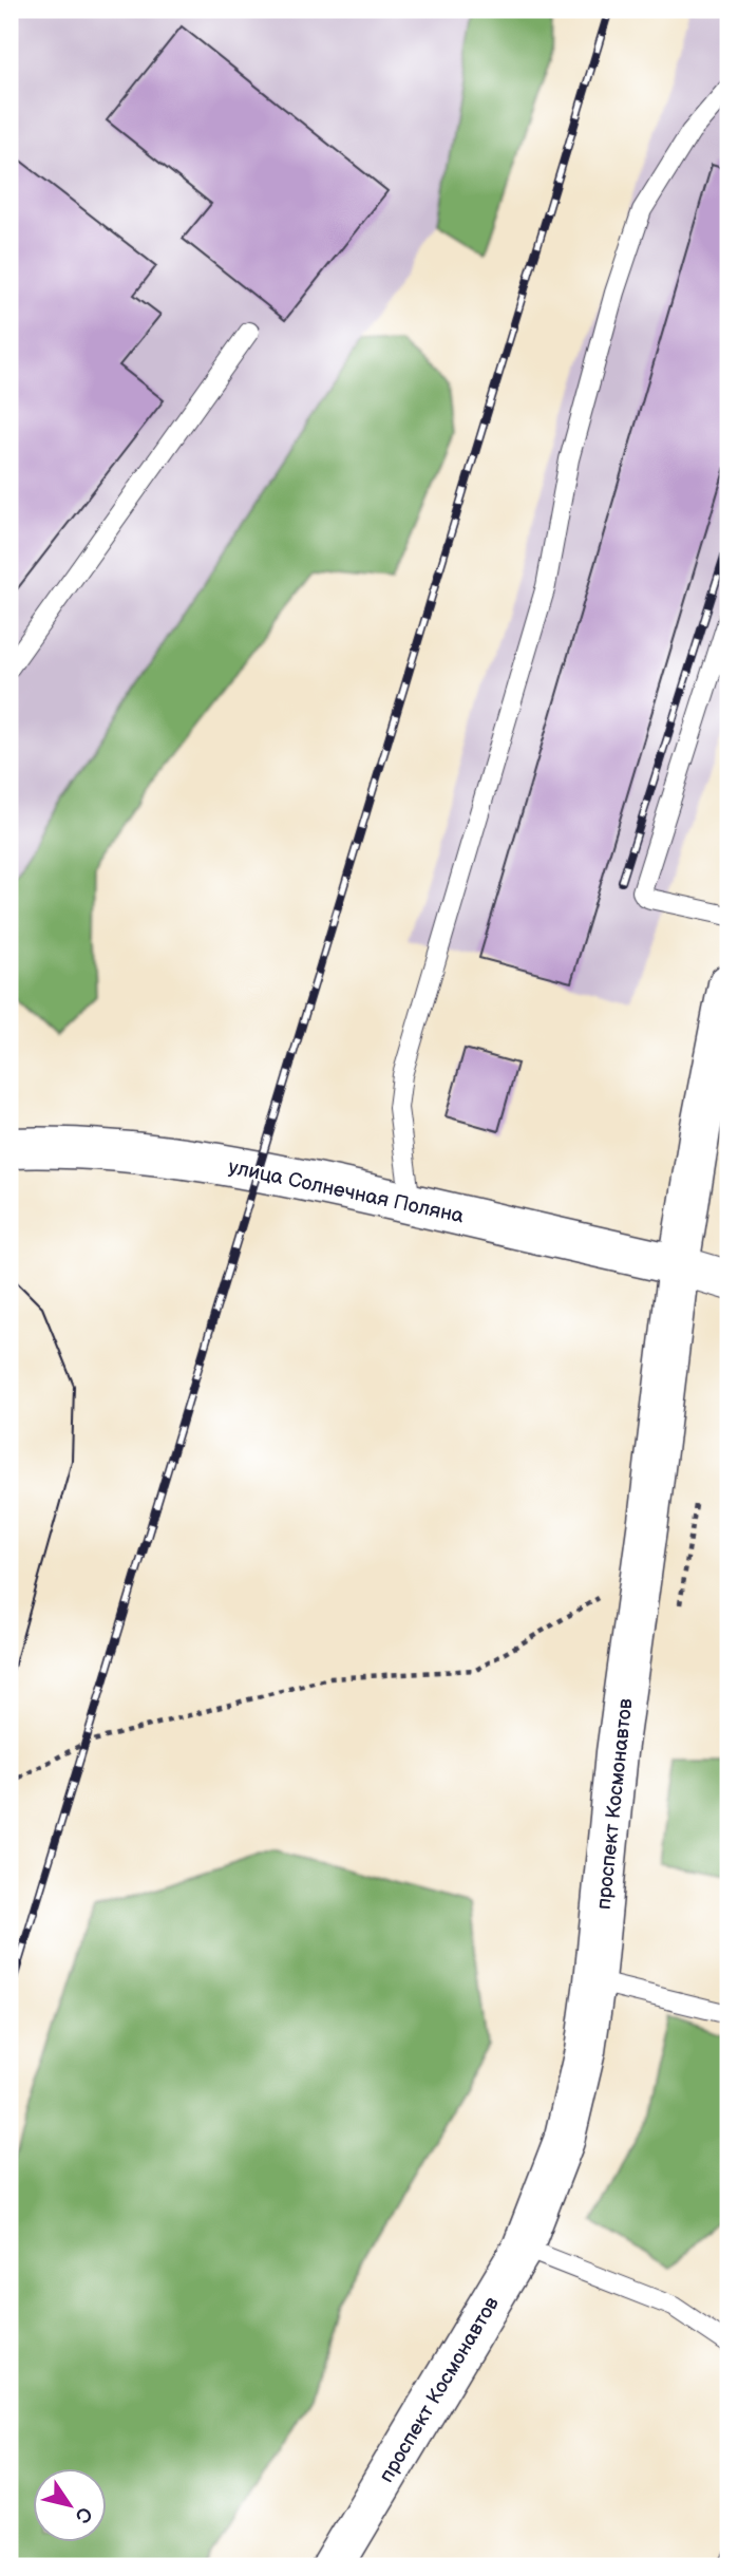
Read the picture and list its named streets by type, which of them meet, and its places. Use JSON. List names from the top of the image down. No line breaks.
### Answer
{"streets":{"main road":["улица Солнечная Поляна","проспект Космонавтов"]},"crossings":[["улица Солнечная Поляна","проспект Космонавтов"]],"north":"bottom right"}
